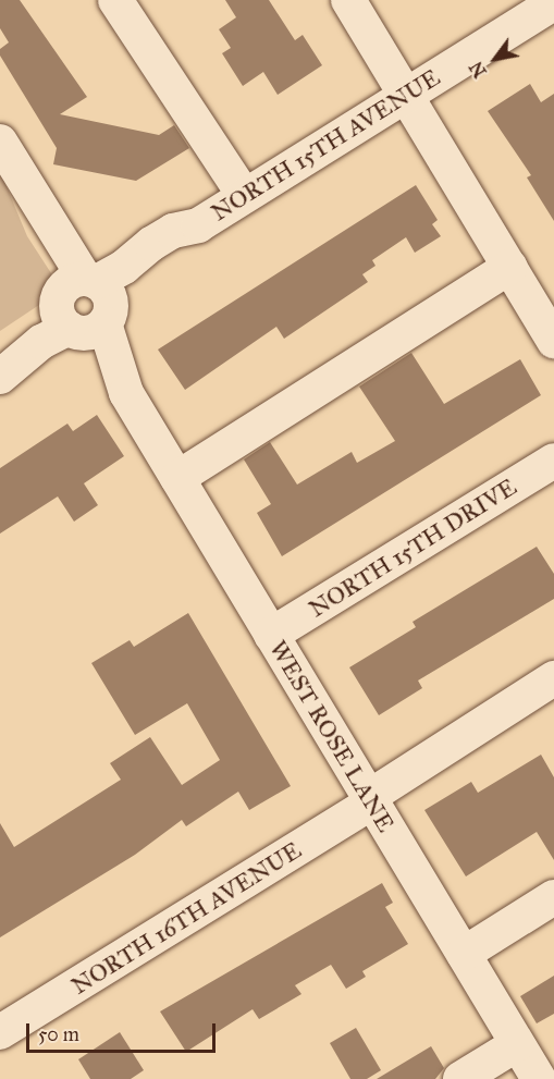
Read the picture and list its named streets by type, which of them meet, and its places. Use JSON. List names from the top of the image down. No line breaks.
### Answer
{"streets":{"street":["NORTH 15TH AVENUE","NORTH 15TH DRIVE","WEST ROSE LANE","NORTH 16TH AVENUE"]},"crossings":[["NORTH 15TH AVENUE","WEST ROSE LANE"],["NORTH 15TH DRIVE","WEST ROSE LANE"],["WEST ROSE LANE","NORTH 16TH AVENUE"]],"scale_bar":"50 m","north":"bottom left"}
